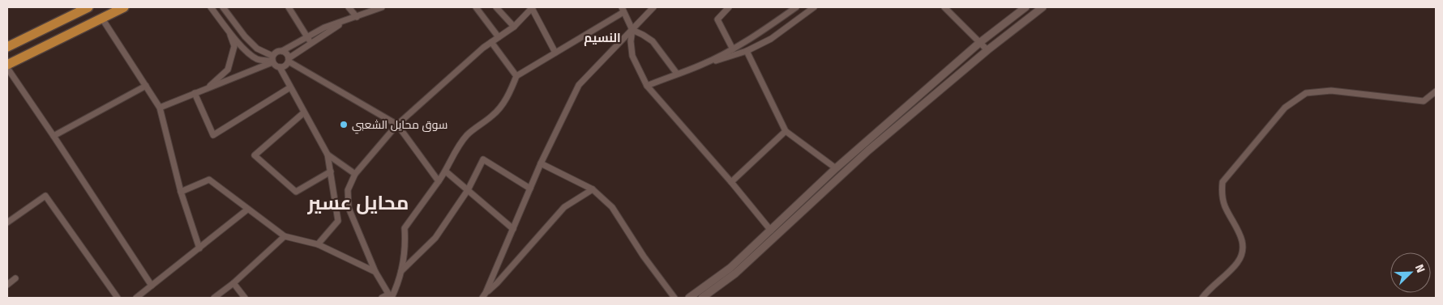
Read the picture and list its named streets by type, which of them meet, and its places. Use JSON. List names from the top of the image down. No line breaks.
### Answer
{"districts":["النسيم","محايل عسير"],"places":["سوق محايل الشعبي"],"north":"top right"}
